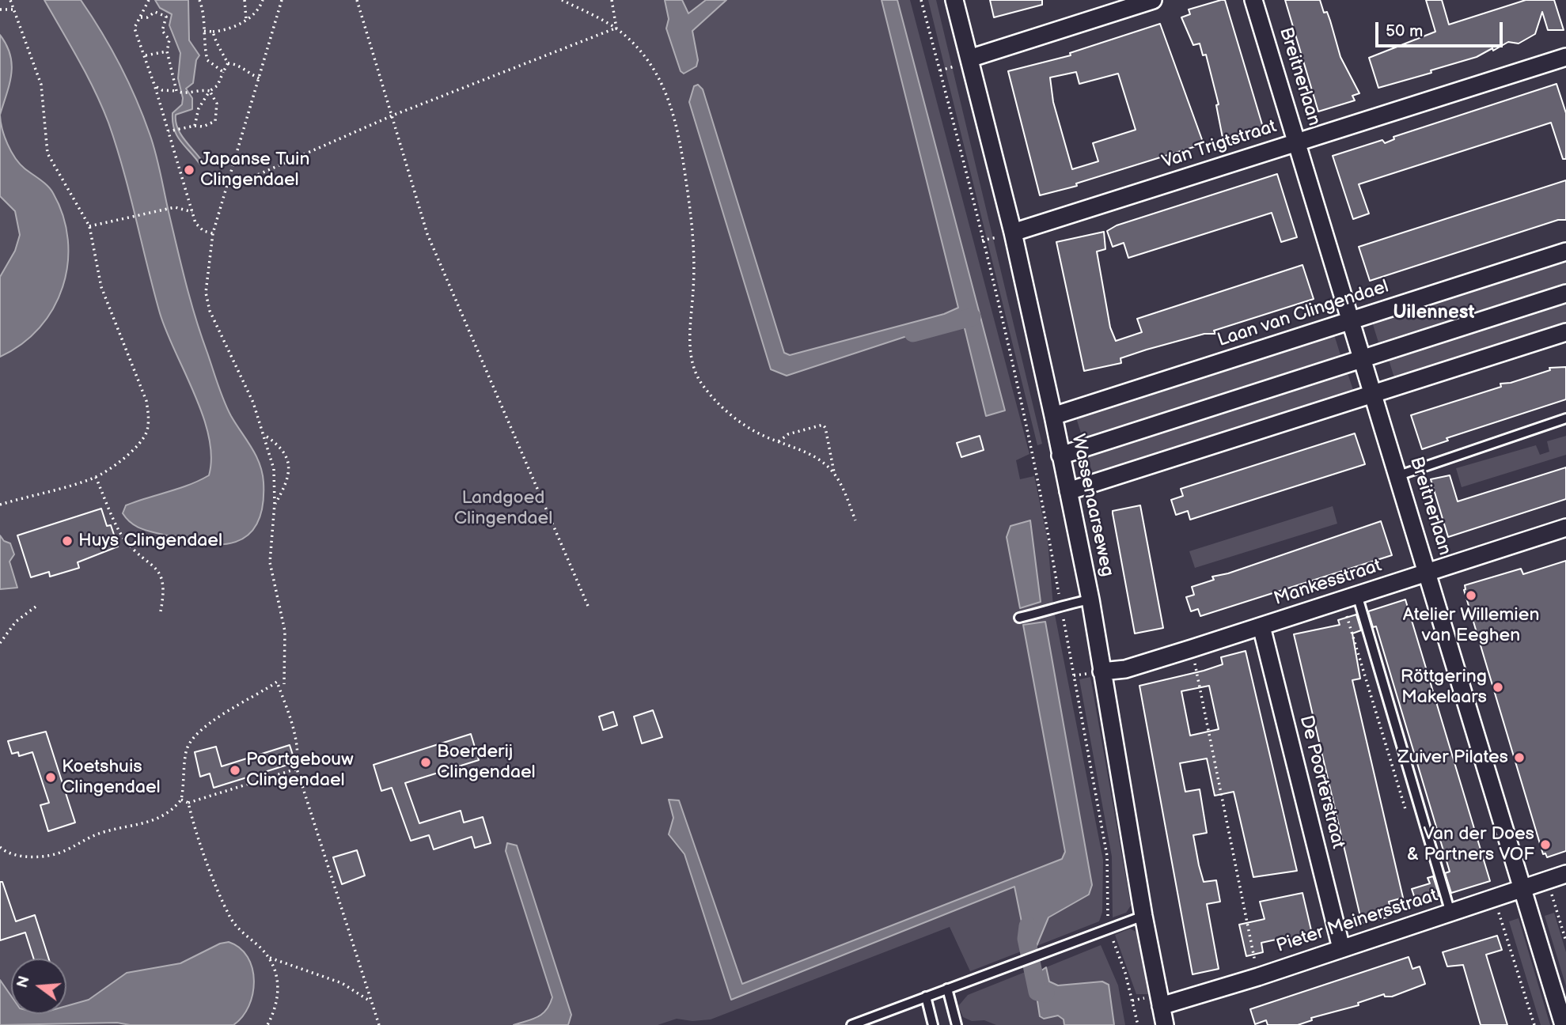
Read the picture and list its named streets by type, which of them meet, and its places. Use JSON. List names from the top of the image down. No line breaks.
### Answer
{"streets":{"street":["Breitnerlaan","Van Trigtstraat","Laan van Clingendael","Wassenaarseweg","Mankesstraat","De Poorterstraat","Pieter Meinersstraat"]},"crossings":[["Breitnerlaan","Van Trigtstraat"],["Breitnerlaan","Laan van Clingendael"],["Breitnerlaan","Mankesstraat"],["Breitnerlaan","Pieter Meinersstraat"],["Van Trigtstraat","Wassenaarseweg"],["Laan van Clingendael","Wassenaarseweg"],["Wassenaarseweg","Mankesstraat"],["Wassenaarseweg","Pieter Meinersstraat"],["Mankesstraat","De Poorterstraat"],["De Poorterstraat","Pieter Meinersstraat"]],"districts":["Uilennest"],"parks":["Landgoed Clingendael"],"places":["Japanse Tuin Clingendael","Huys Clingendael","Atelier Willemien van Eeghen","Röttgering Makelaars","Zuiver Pilates","Boerderij Clingendael","Poortgebouw Clingendael","Koetshuis Clingendael","Van der Does & Partners VOF"],"scale_bar":"50 m","north":"left"}
